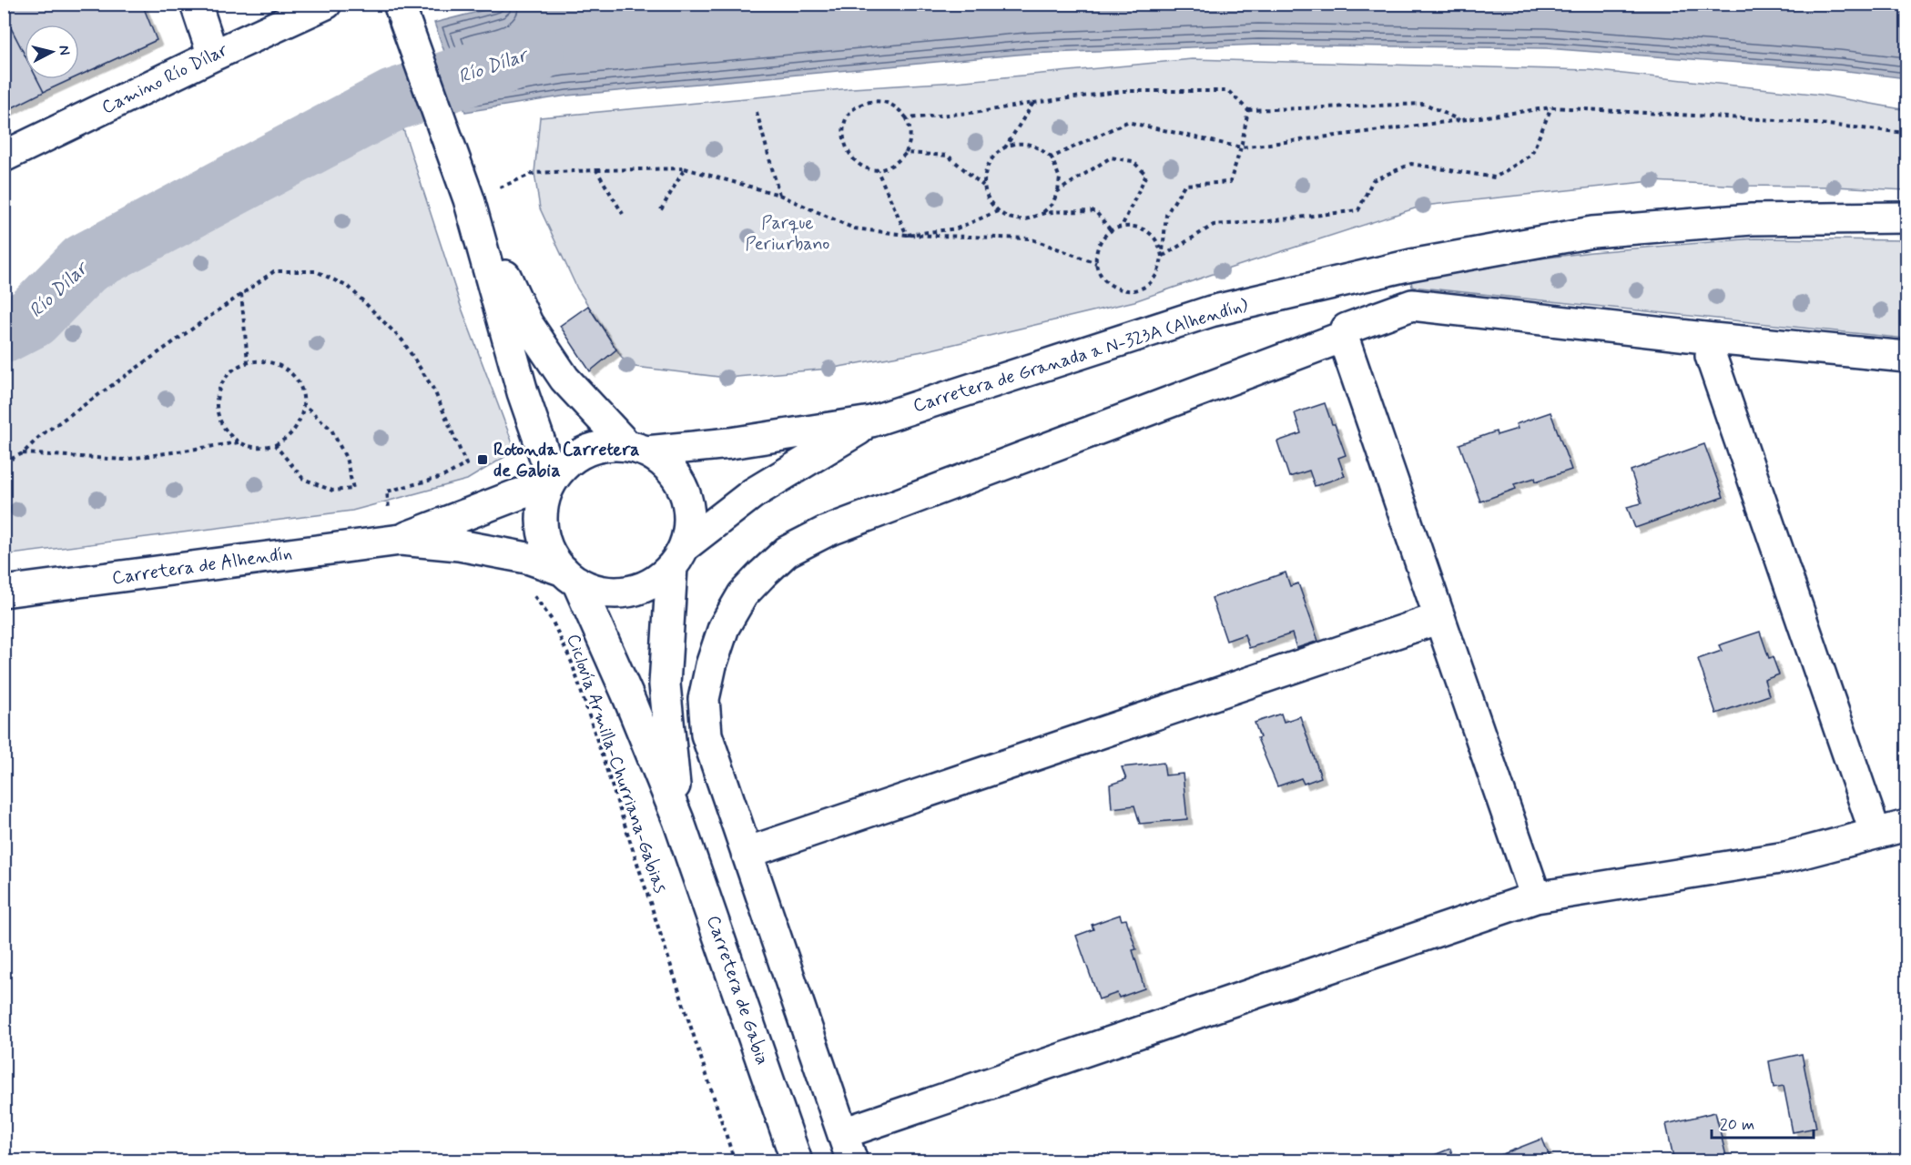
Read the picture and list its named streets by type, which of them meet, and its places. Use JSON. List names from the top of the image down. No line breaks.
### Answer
{"streets":{"street":["Camino Río Dílar","Carretera de Granada a N-323A (Alhendín)","Carretera de Alhendín","Carretera de Gabia"],"path":["Ciclovía Armilla-Churriana-Gabias"]},"crossings":[["Carretera de Granada a N-323A (Alhendín)","Carretera de Gabia"]],"water":["Río Dílar"],"parks":["Parque Periurbano"],"places":{"transit":["Rotonda Carretera de Gabia"]},"scale_bar":"20 m","north":"right"}
